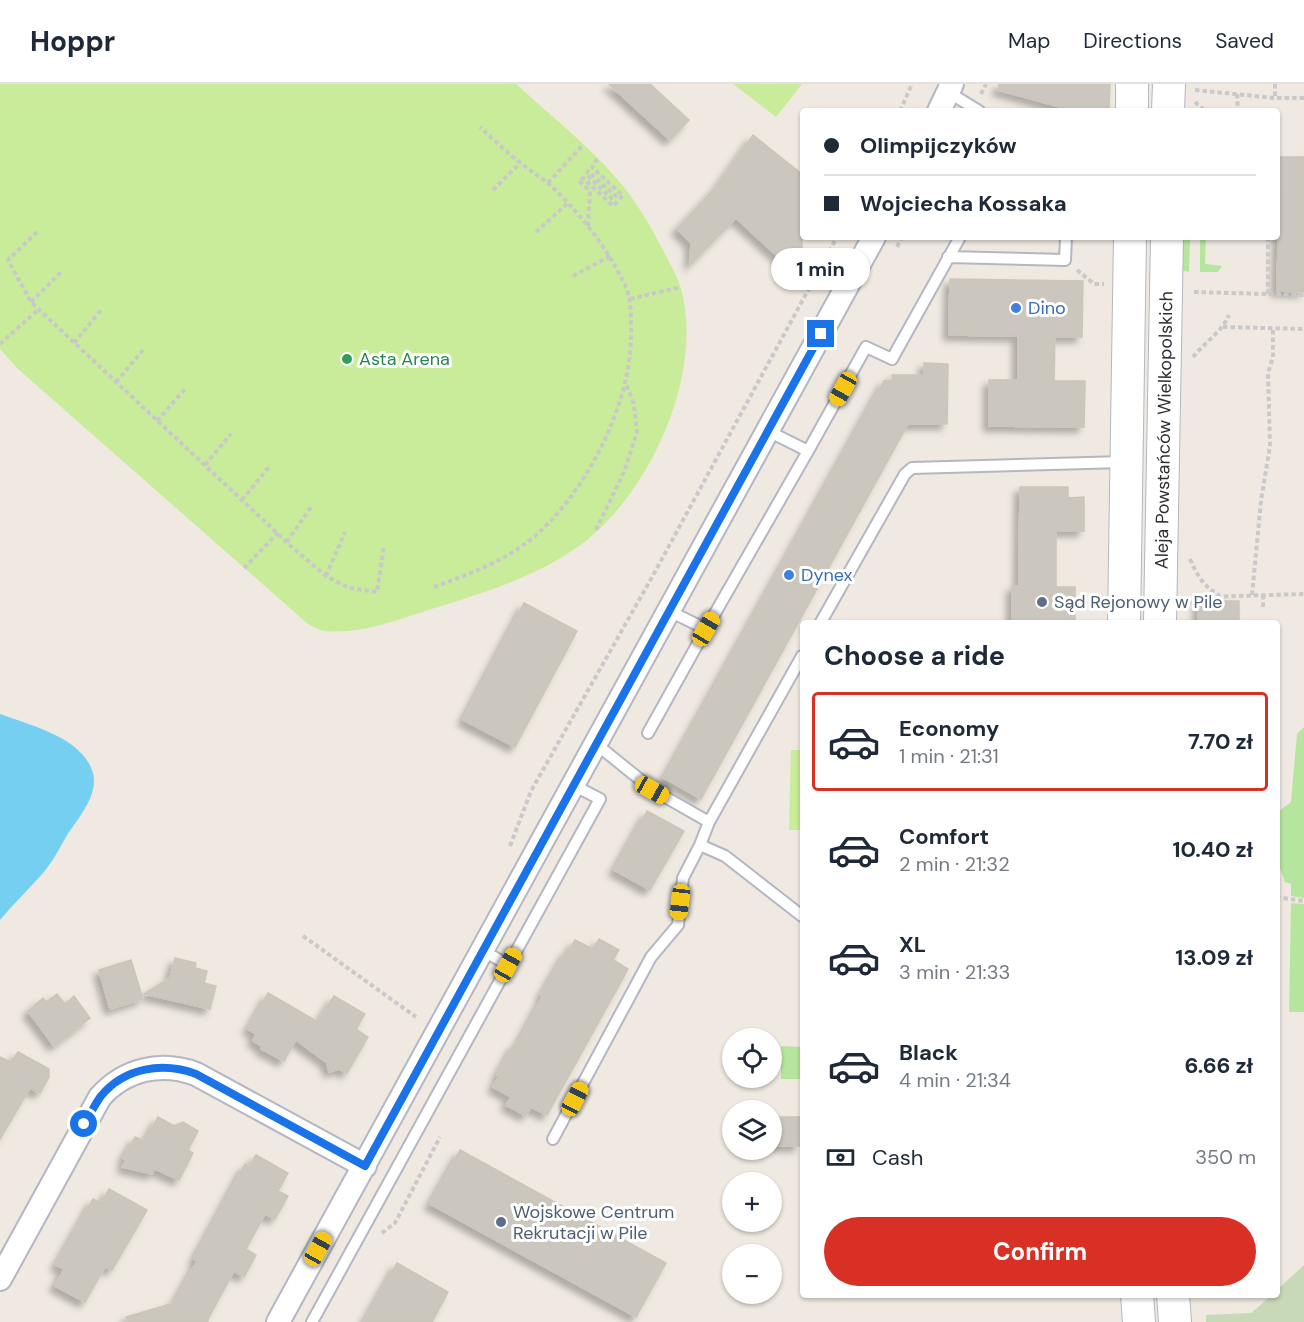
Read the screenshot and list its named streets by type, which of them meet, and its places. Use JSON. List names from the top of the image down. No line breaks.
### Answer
{"streets":{"main road":["Aleja Powstańców Wielkopolskich"]},"places":["Dino","Asta Arena","Dynex","Sąd Rejonowy w Pile","Wojskowe Centrum Rekrutacji w Pile"],"page":{"header":"Hoppr","nav":["Map","Directions","Saved"],"banner":["Olimpijczyków","Wojciecha Kossaka"],"bubble":"1 min","heading":"Choose a ride","list":[{"name":"Economy","note":"1 min · 21:31","value":"7.70 zł"},{"name":"Comfort","note":"2 min · 21:32","value":"10.40 zł"},{"name":"XL","note":"3 min · 21:33","value":"13.09 zł"},{"name":"Black","note":"4 min · 21:34","value":"6.66 zł"}],"map_buttons":["+","−"],"pay":["Cash","350 m"],"buttons":"Confirm"}}
